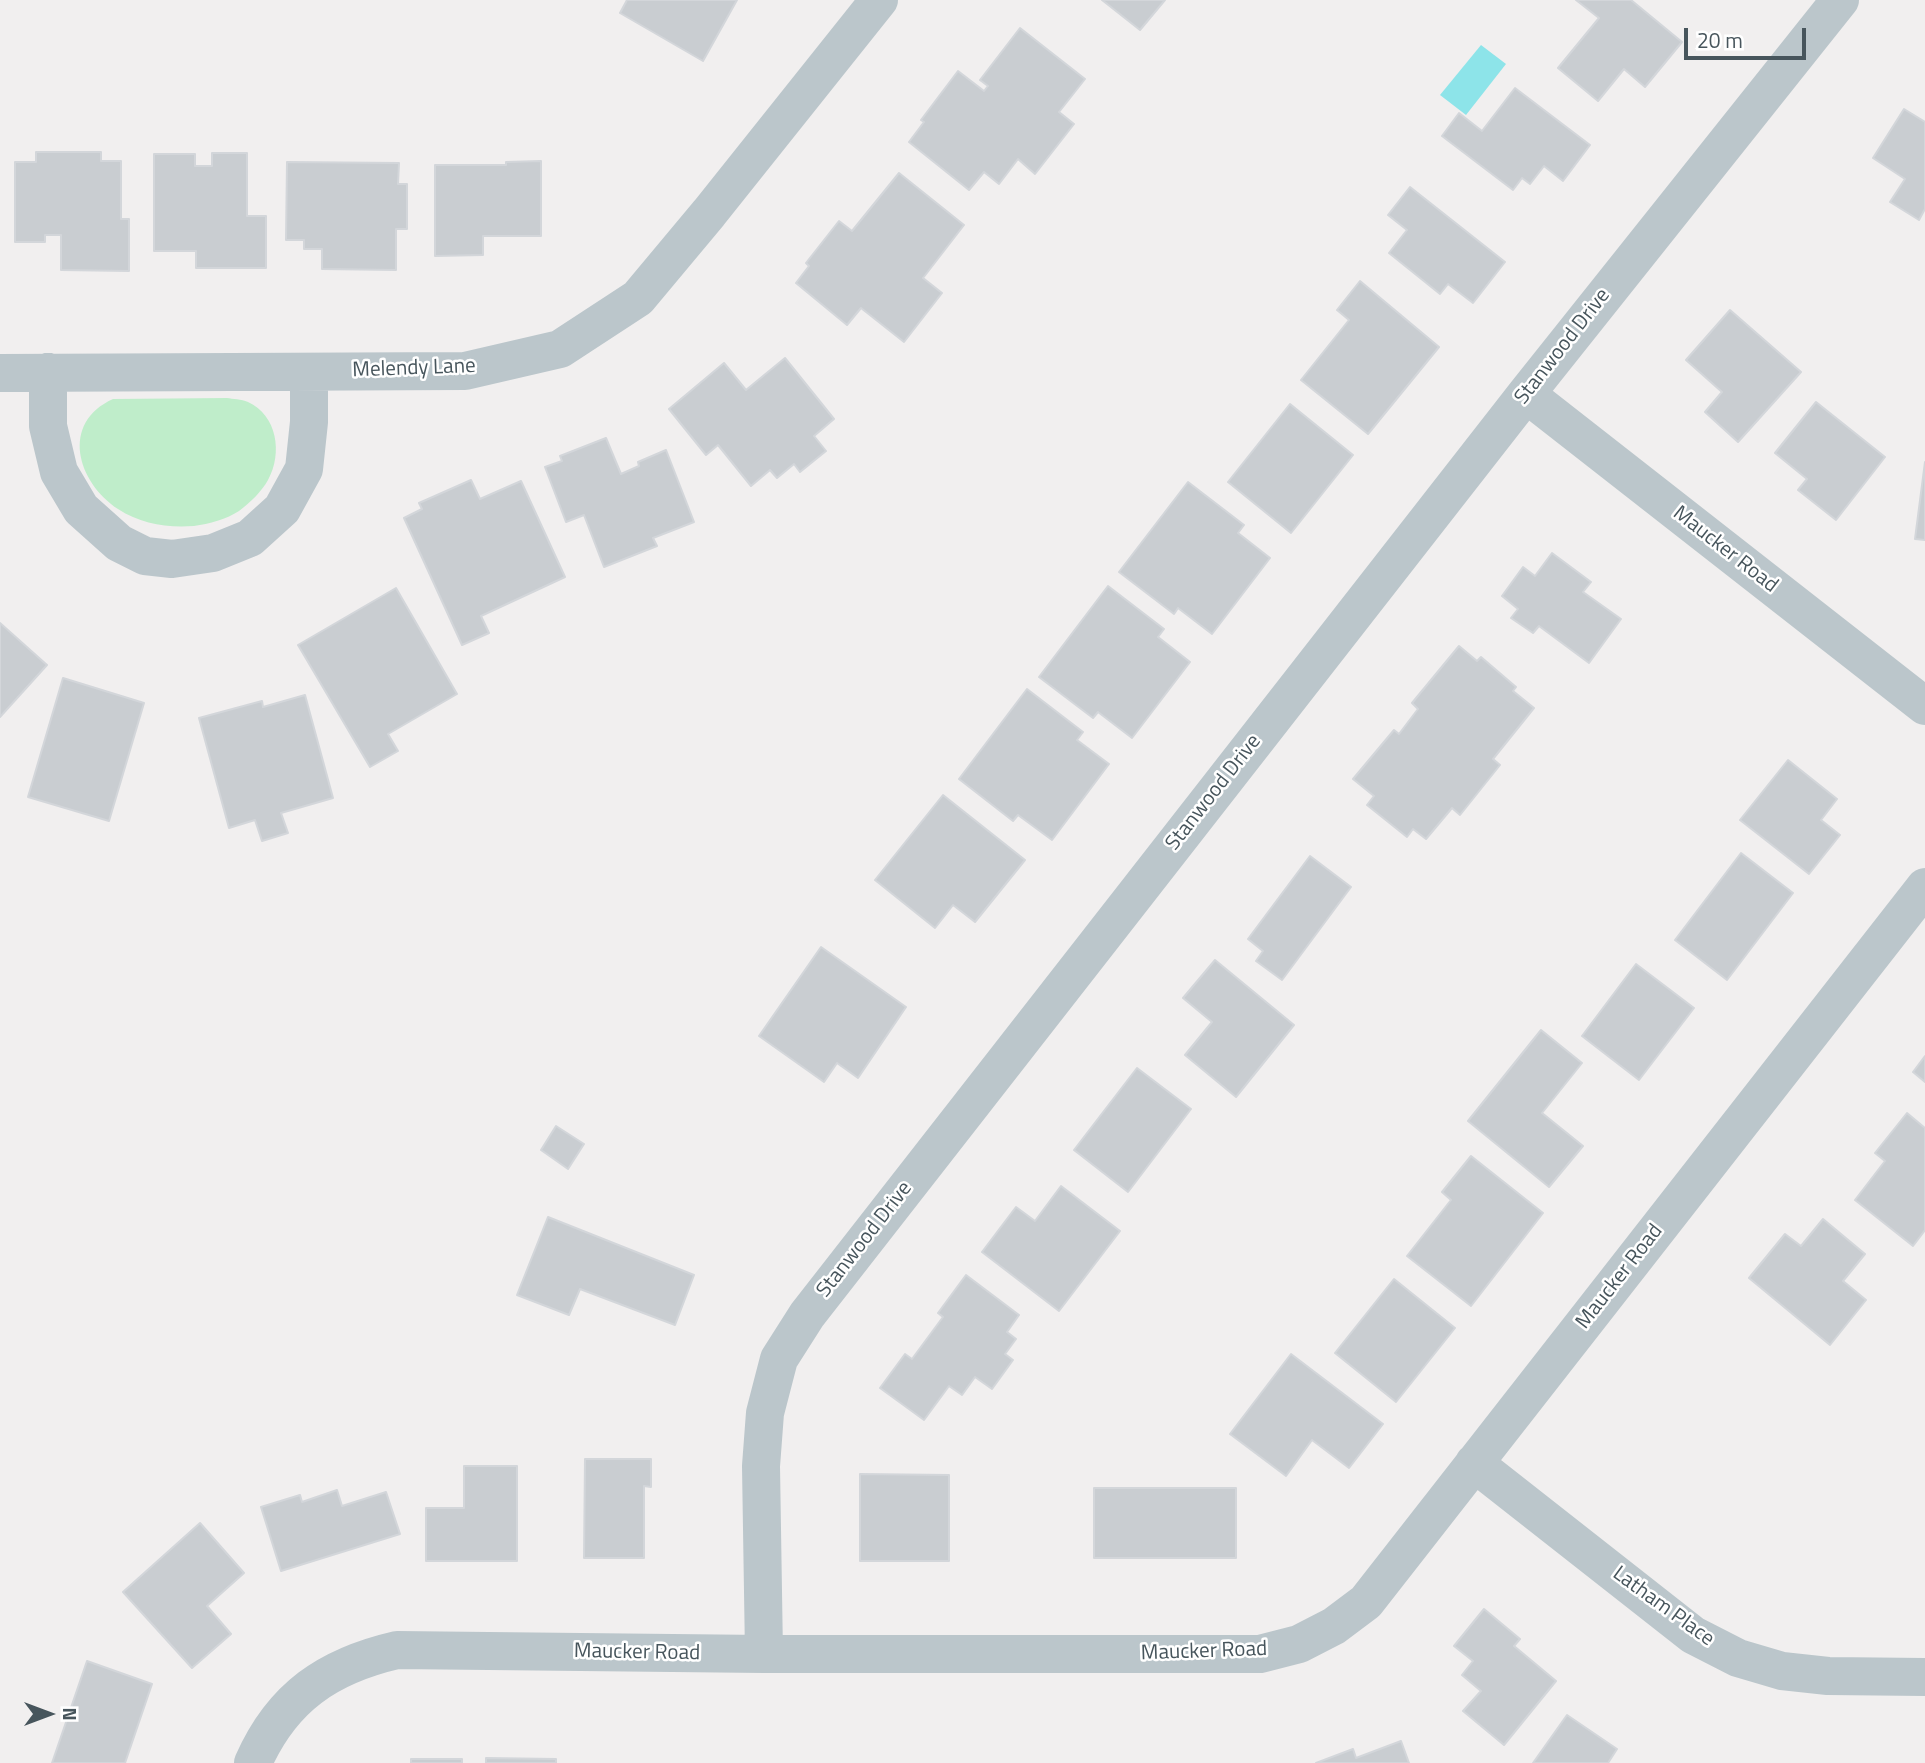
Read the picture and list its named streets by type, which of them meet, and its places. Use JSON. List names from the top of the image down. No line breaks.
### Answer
{"streets":{"street":["Stanwood Drive","Melendy Lane","Maucker Road","Latham Place"]},"crossings":[["Stanwood Drive","Maucker Road"],["Maucker Road","Latham Place"]],"scale_bar":"20 m","north":"right"}
